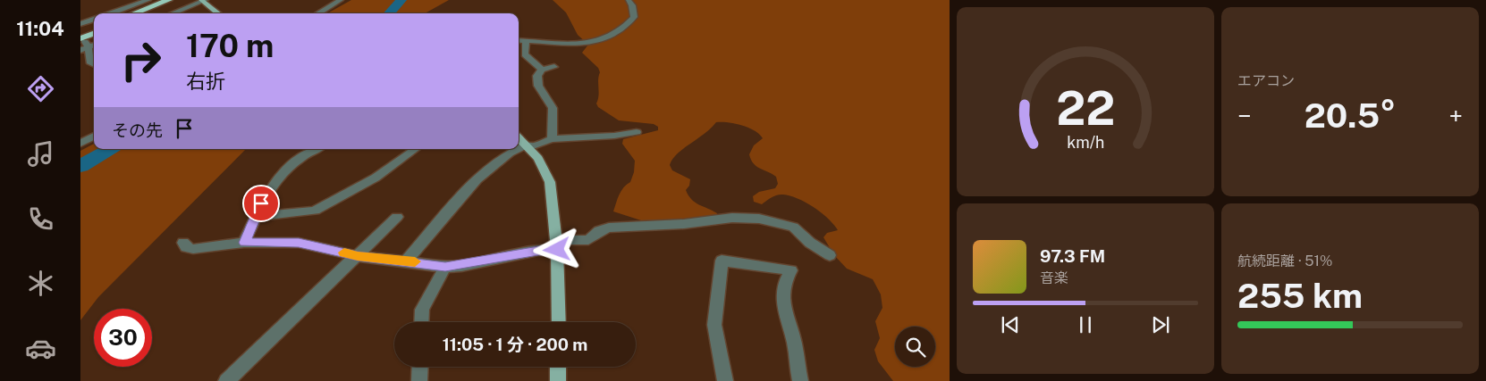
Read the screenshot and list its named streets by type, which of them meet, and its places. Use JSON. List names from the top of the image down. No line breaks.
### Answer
{"page":{"tabs":"11:04","tile":["エアコン",["航続距離 · 51%","255 km"]],"turn":["170 m","右折"],"heat":["−","20.5°","+"],"then":"その先","song":["97.3 FM","音楽"],"limit":"30","trip":"11:05 · 1 分 · 200 m","gauge":["22","km/h"]}}
